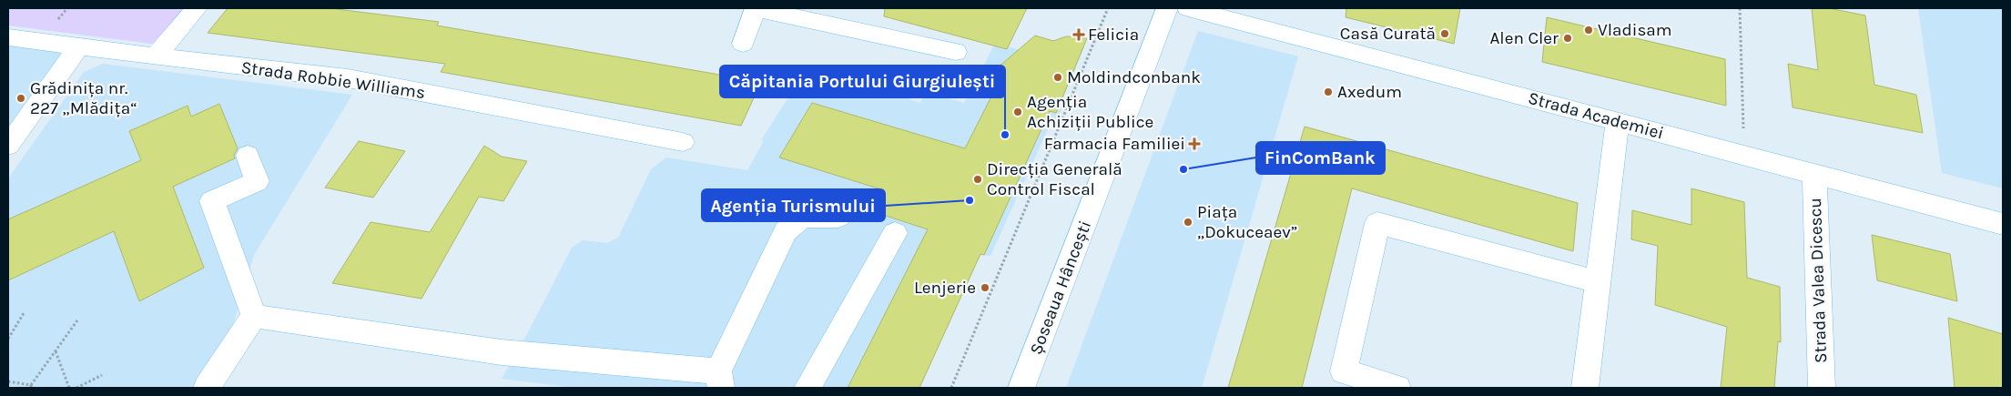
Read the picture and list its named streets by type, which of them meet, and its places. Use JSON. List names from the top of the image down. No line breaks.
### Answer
{"streets":{"street":["Strada Robbie Williams","Strada Academiei","Strada Valea Dicescu","Șoseaua Hâncești"]},"crossings":[["Strada Academiei","Strada Valea Dicescu"]],"places":{"other":["Vladisam","Casă Curată","Alen Cler","Moldindconbank","Axedum","Grădinița nr. 227 „Mlădița“","Agenția Achiziții Publice","Căpitania Portului Giurgiulești","FinComBank","Direcția Generală Control Fiscal","Agenția Turismului","Piața „Dokuceaev”","Lenjerie"],"health":["Felicia","Farmacia Familiei"]}}
